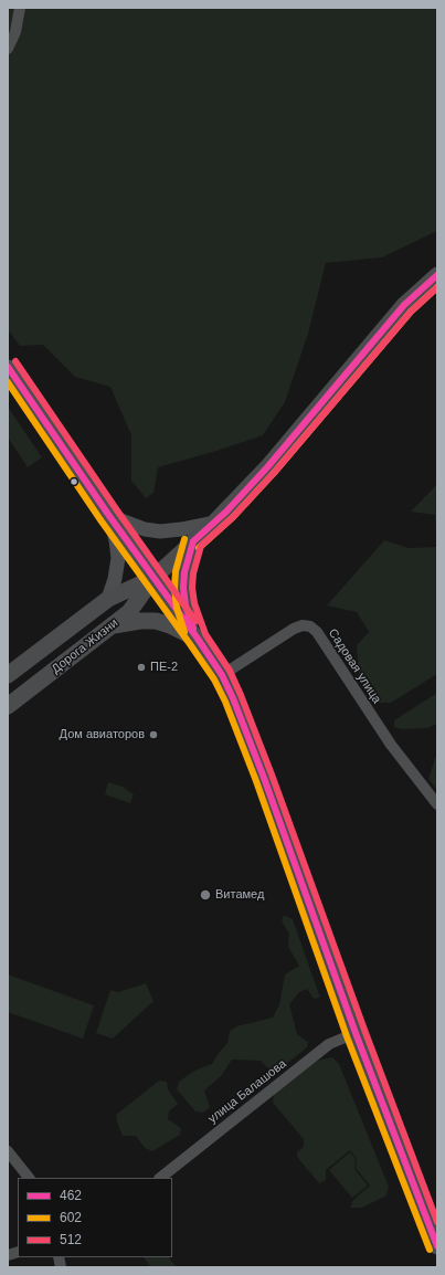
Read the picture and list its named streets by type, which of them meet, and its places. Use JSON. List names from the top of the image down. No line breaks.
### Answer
{"streets":{"main road":["Дорога Жизни"],"street":["Садовая улица","улица Балашова"]},"places":["ПЕ-2","Дом авиаторов","Витамед"],"lines":["transit line 462","transit line 602","transit line 512"],"legend":["462","602","512"]}
